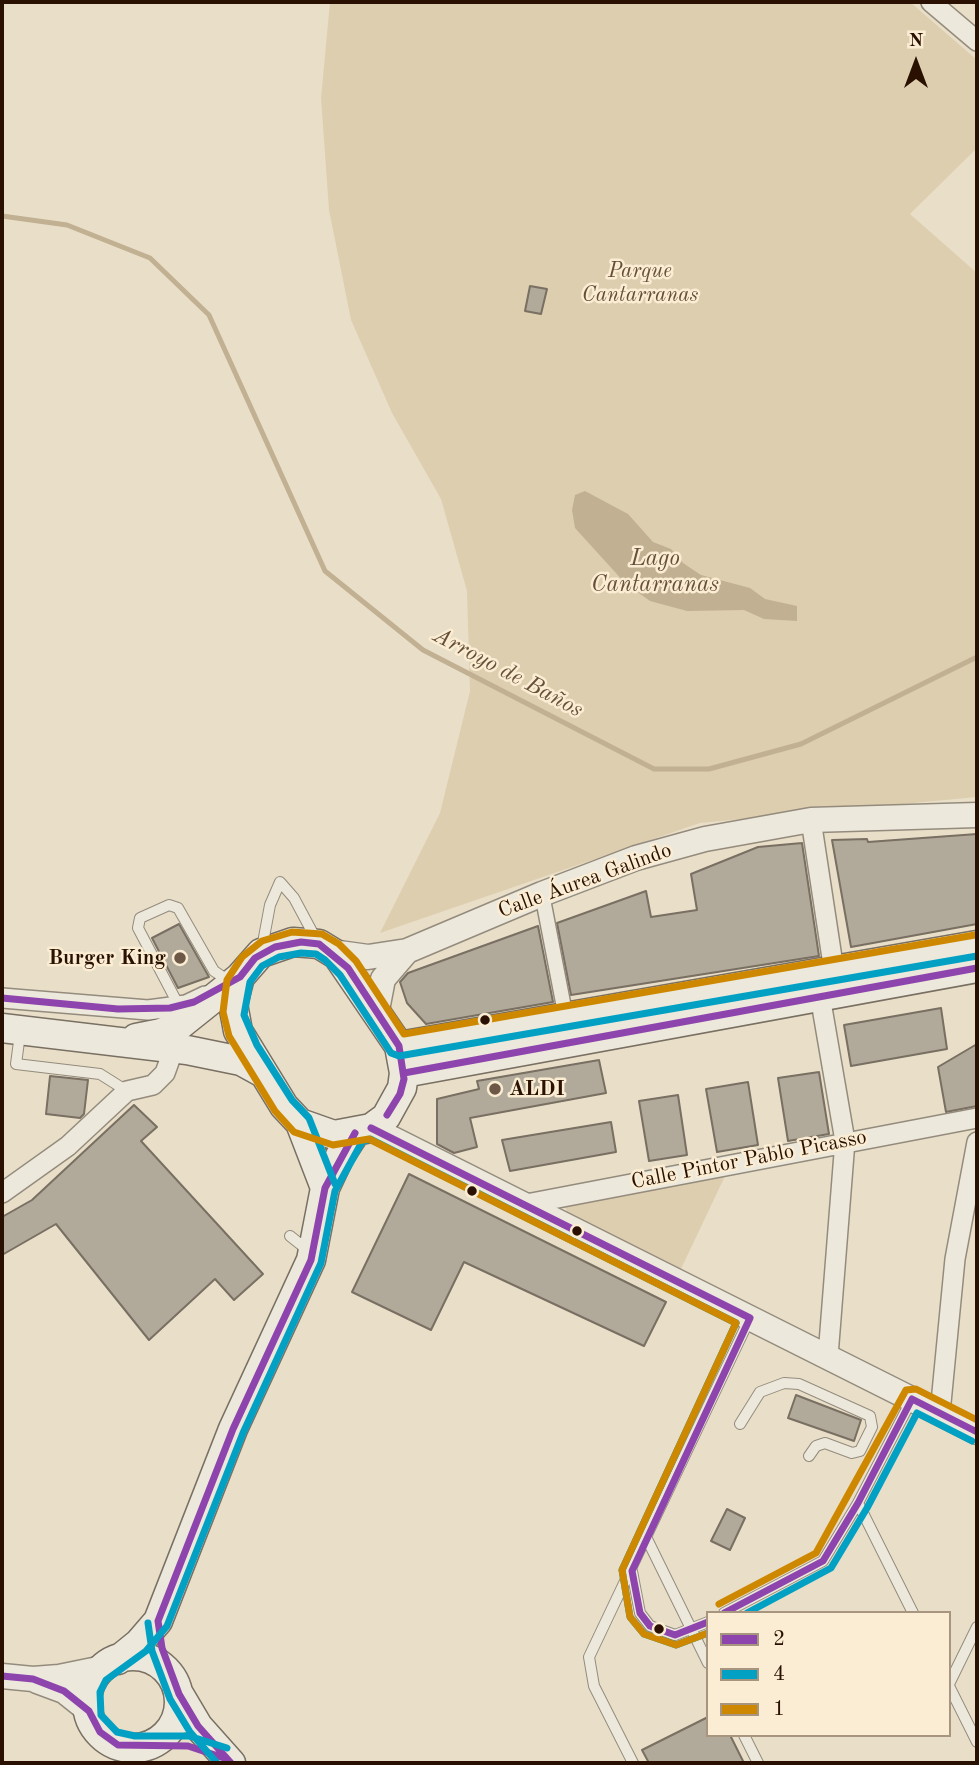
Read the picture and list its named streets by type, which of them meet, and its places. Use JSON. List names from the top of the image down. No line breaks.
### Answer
{"streets":{"street":["Calle Áurea Galindo","Calle Pintor Pablo Picasso"]},"water":["Lago Cantarranas","Arroyo de Baños"],"parks":["Parque Cantarranas"],"places":["Burger King","ALDI"],"lines":["transit line 1","transit line 2","transit line 4"],"legend":["2","4","1"],"north":"top"}
